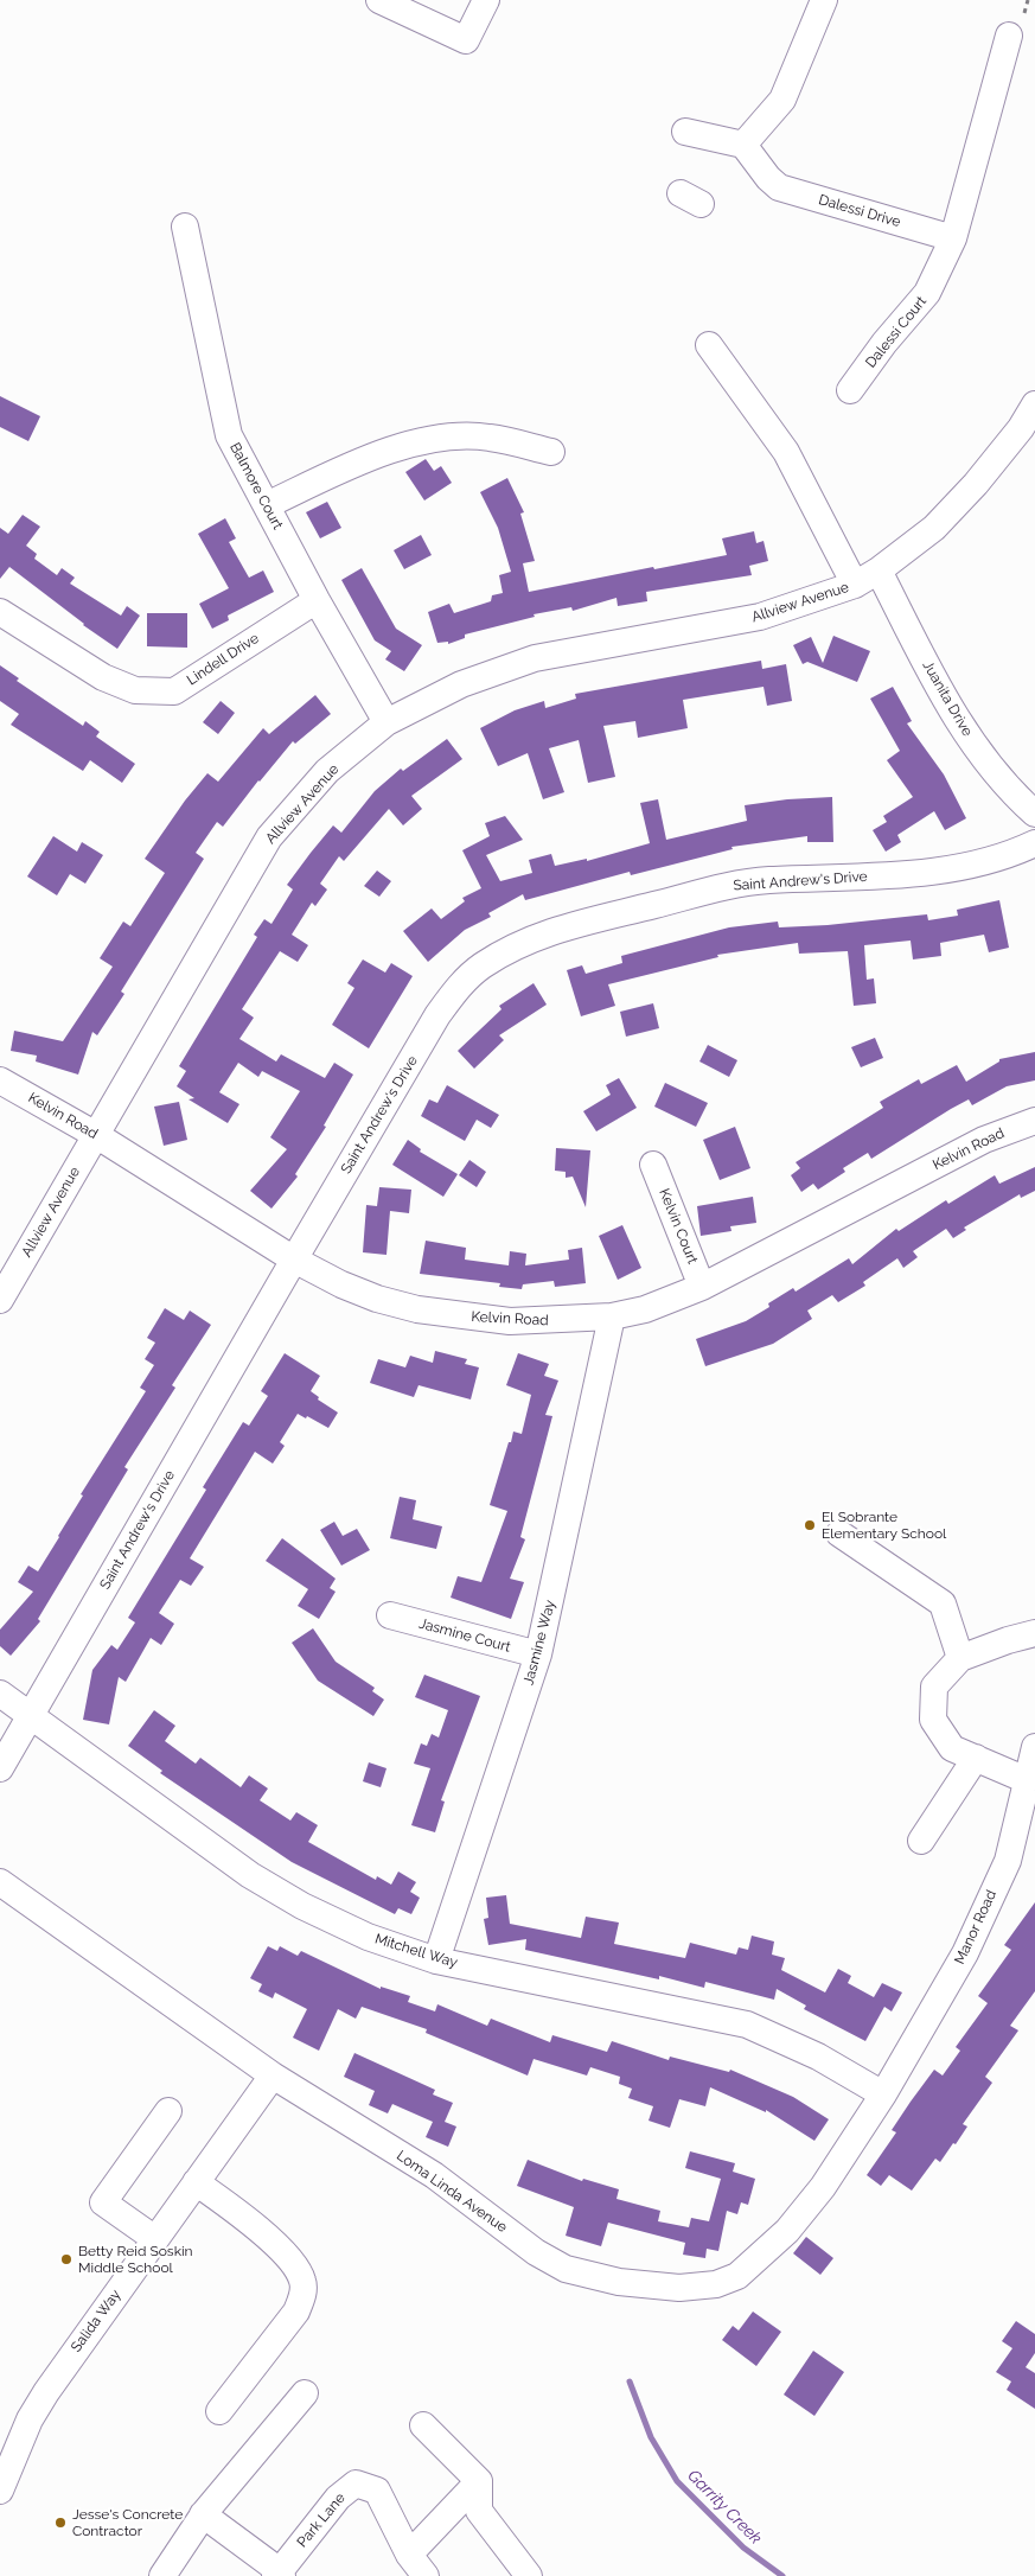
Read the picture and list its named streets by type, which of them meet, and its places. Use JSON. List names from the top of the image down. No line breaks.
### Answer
{"streets":{"street":["Dalessi Drive","Dalessi Court","Balmore Court","Allview Avenue","Lindell Drive","Juanita Drive","Saint Andrew's Drive","Kelvin Road","Kelvin Court","Jasmine Court","Jasmine Way","Manor Road","Mitchell Way","Loma Linda Avenue","Salida Way","Park Lane"]},"crossings":[["Dalessi Drive","Dalessi Court"],["Balmore Court","Allview Avenue"],["Balmore Court","Lindell Drive"],["Allview Avenue","Juanita Drive"],["Allview Avenue","Kelvin Road"],["Saint Andrew's Drive","Kelvin Road"],["Saint Andrew's Drive","Mitchell Way"],["Kelvin Road","Kelvin Court"],["Kelvin Road","Jasmine Way"],["Jasmine Court","Jasmine Way"],["Jasmine Way","Mitchell Way"],["Manor Road","Mitchell Way"],["Manor Road","Loma Linda Avenue"],["Mitchell Way","Loma Linda Avenue"],["Loma Linda Avenue","Salida Way"]],"water":["Garrity Creek"],"places":["El Sobrante Elementary School","Betty Reid Soskin Middle School","Jesse's Concrete Contractor"]}
